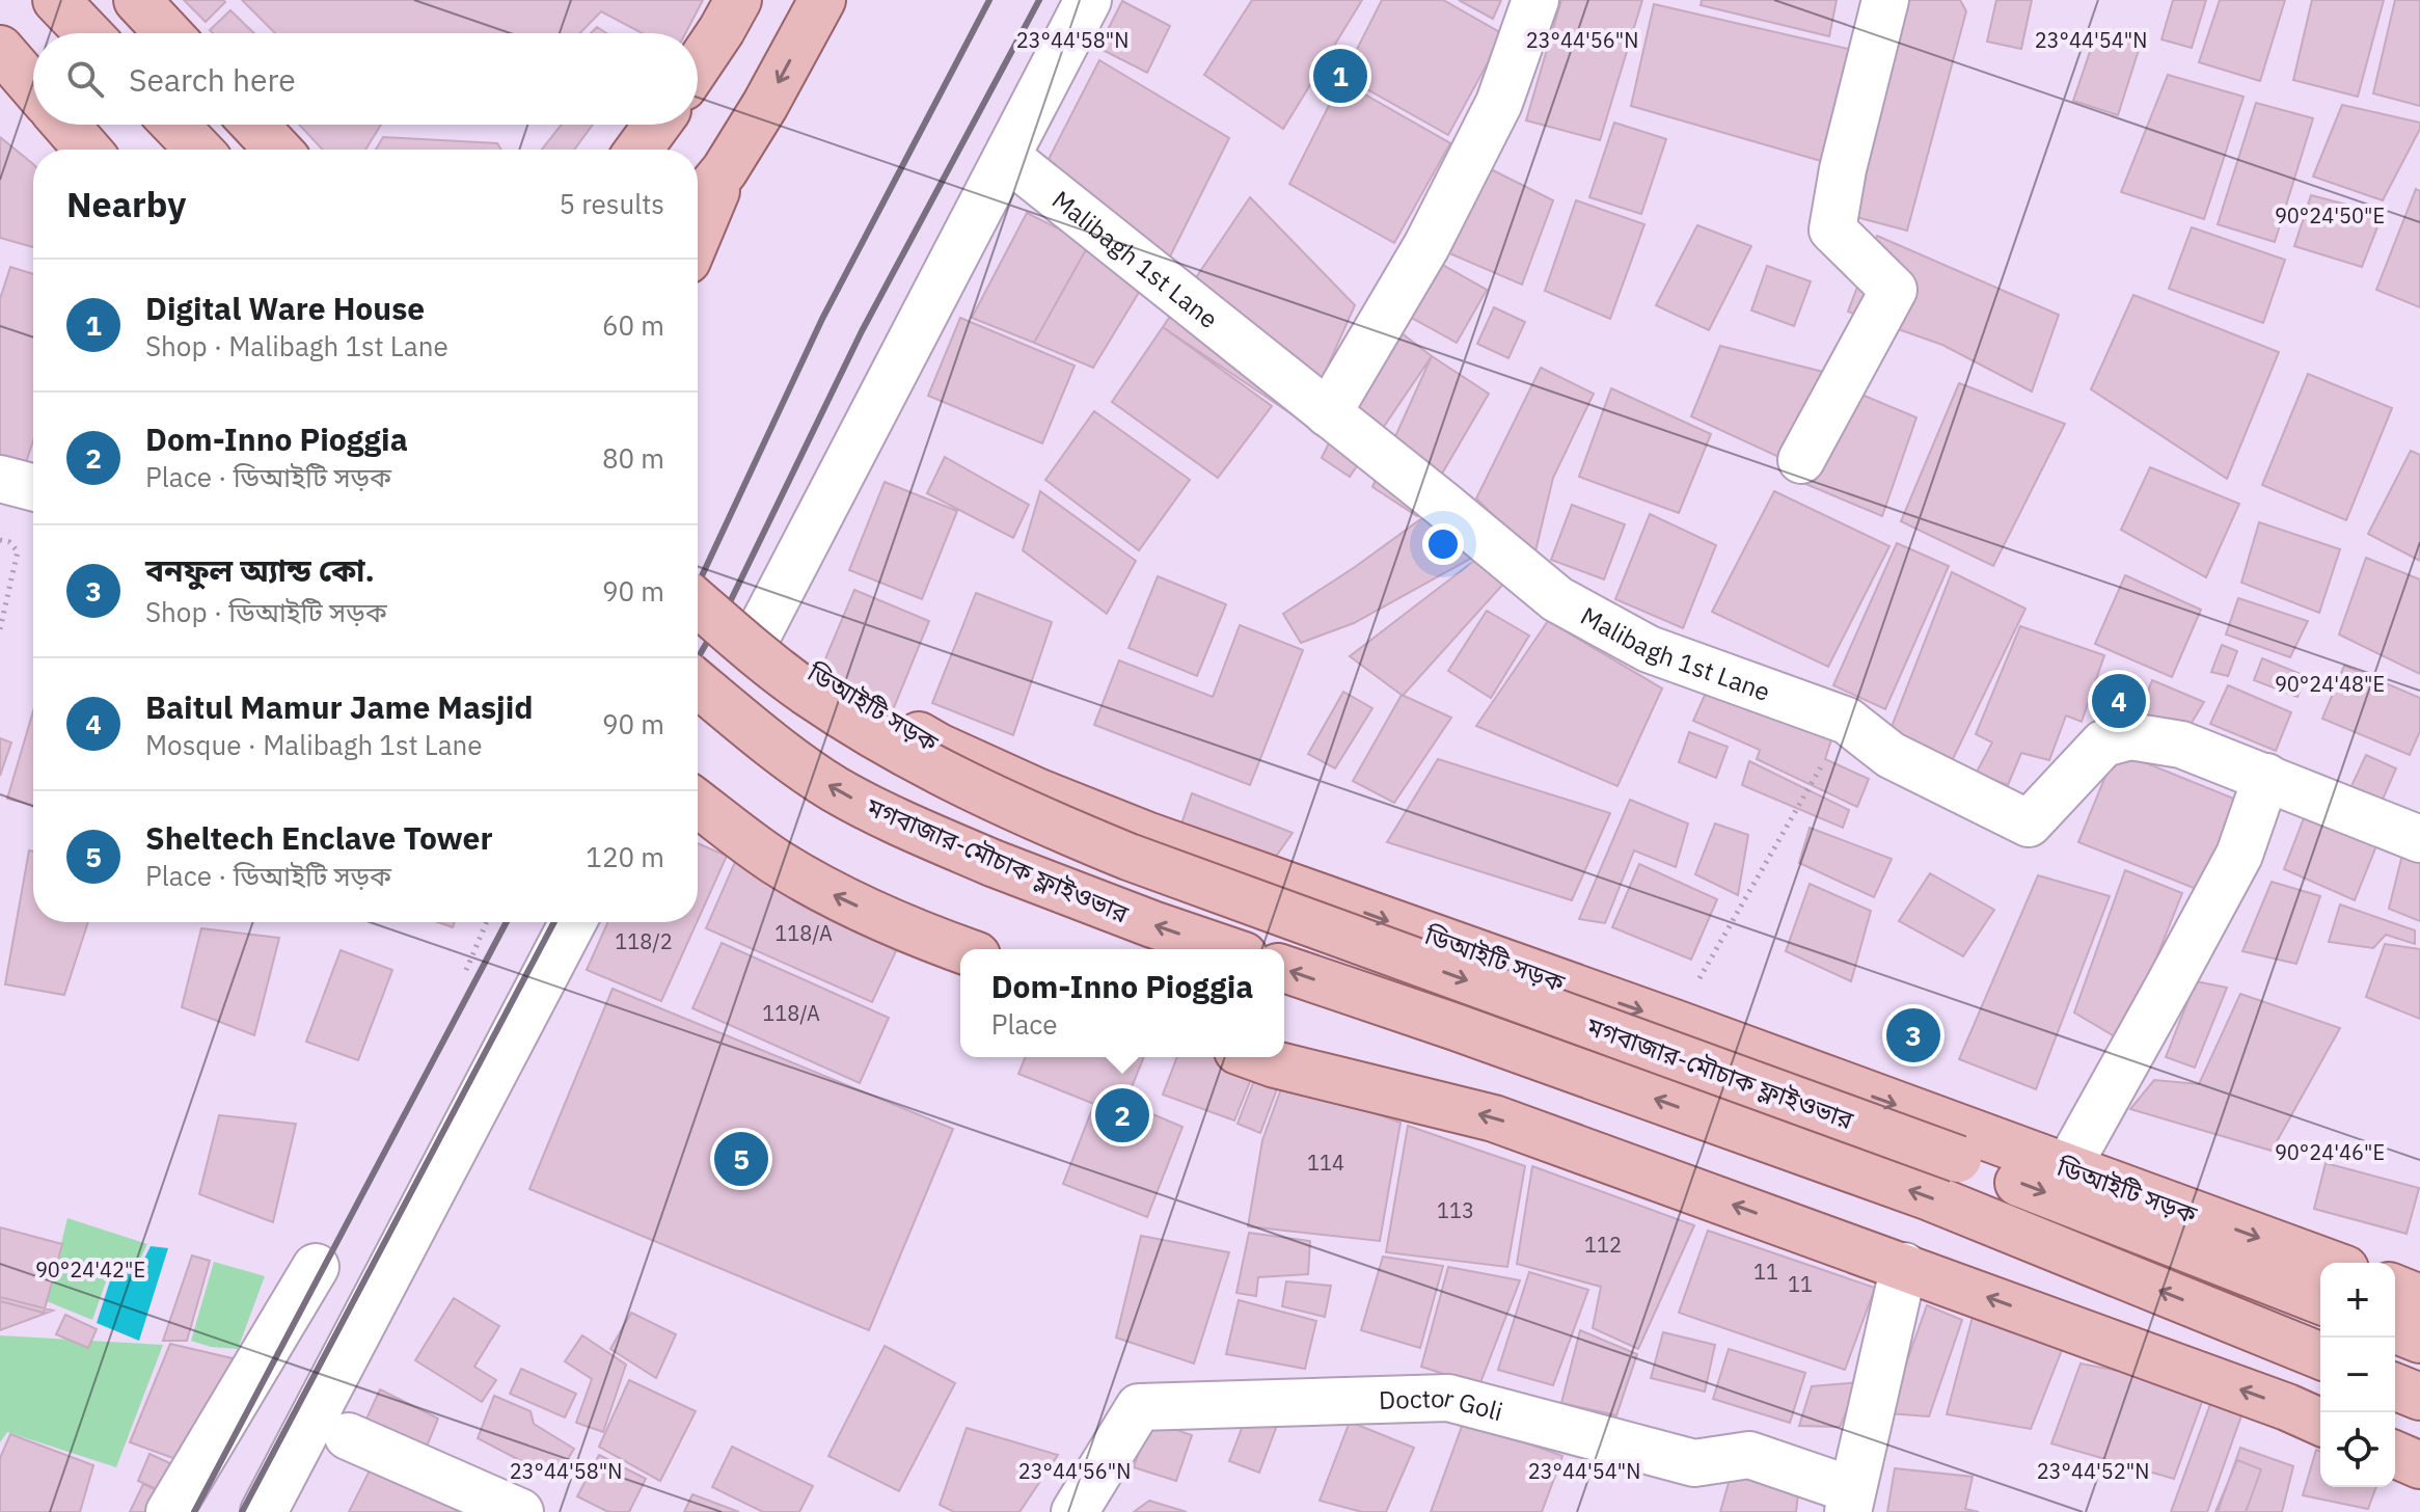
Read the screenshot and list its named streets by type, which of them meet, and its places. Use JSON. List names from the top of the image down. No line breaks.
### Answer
{"streets":{"main road":["ডিআইটি সড়ক","মগবাজার-মৌচাক ফ্লাইওভার"],"street":["Malibagh 1st Lane","Doctor Goli"]},"house_numbers":["118/A","118/2","118/A","114","113","112","11","11"],"page":{"search":"Search here","pins":["1","4","3","2","5"],"heading":["Nearby","5 results"],"list":[{"mark":"1","name":"Digital Ware House","note":"Shop · Malibagh 1st Lane","value":"60 m"},{"mark":"2","name":"Dom-Inno Pioggia","note":"Place · ডিআইটি সড়ক","value":"80 m"},{"mark":"3","name":"বনফুল অ্যান্ড কো.","note":"Shop · ডিআইটি সড়ক","value":"90 m"},{"mark":"4","name":"Baitul Mamur Jame Masjid","note":"Mosque · Malibagh 1st Lane","value":"90 m"},{"mark":"5","name":"Sheltech Enclave Tower","note":"Place · ডিআইটি সড়ক","value":"120 m"}],"popup":["Dom-Inno Pioggia","Place"],"map_buttons":["+","−"]},"coordinates":["23°44'58\"N","23°44'56\"N","23°44'54\"N","90°24'50\"E","90°24'48\"E","90°24'46\"E","90°24'42\"E","23°44'52\"N"]}
